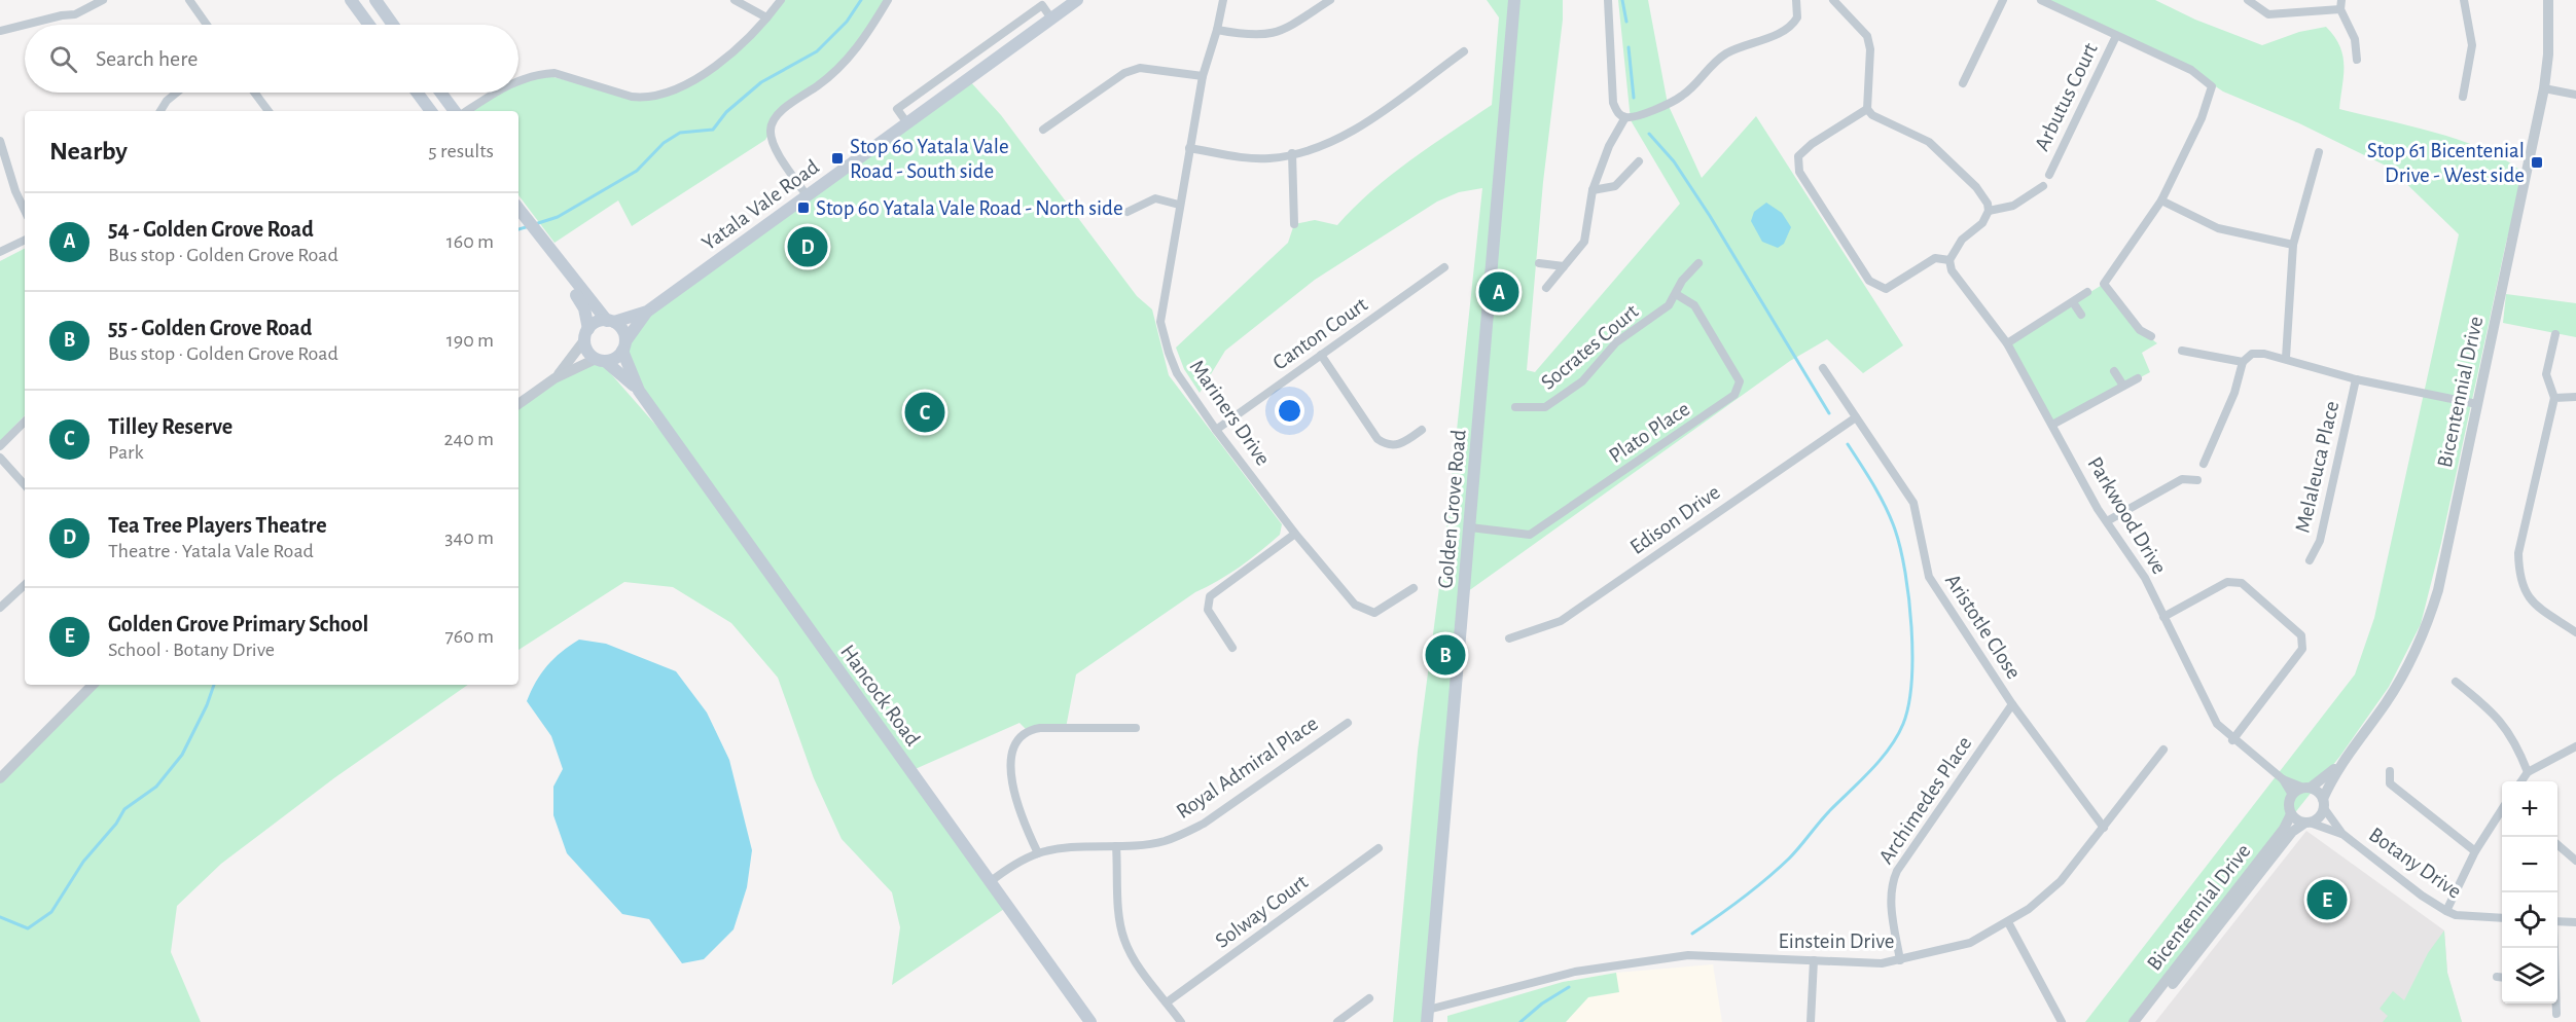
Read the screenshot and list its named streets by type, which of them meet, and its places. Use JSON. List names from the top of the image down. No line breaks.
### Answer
{"streets":{"main road":["Yatala Vale Road","Golden Grove Road","Hancock Road"],"street":["Arbutus Court","Canton Court","Socrates Court","Bicentennial Drive","Mariners Drive","Plato Place","Melaleuca Place","Parkwood Drive","Edison Drive","Aristotle Close","Royal Admiral Place","Archimedes Place","Botany Drive","Solway Court","Einstein Drive"]},"crossings":[["Yatala Vale Road","Hancock Road"],["Canton Court","Mariners Drive"],["Socrates Court","Plato Place"],["Bicentennial Drive","Parkwood Drive"],["Bicentennial Drive","Botany Drive"],["Plato Place","Golden Grove Road"],["Golden Grove Road","Einstein Drive"],["Parkwood Drive","Botany Drive"],["Edison Drive","Aristotle Close"],["Aristotle Close","Archimedes Place"],["Aristotle Close","Einstein Drive"],["Hancock Road","Royal Admiral Place"],["Archimedes Place","Einstein Drive"]],"places":{"transit":["Stop 60 Yatala Vale Road - South side","Stop 61 Bicentenial Drive - West side","Stop 60 Yatala Vale Road - North side"]},"page":{"search":"Search here","heading":["Nearby","5 results"],"list":[{"mark":"A","name":"54 - Golden Grove Road","note":"Bus stop · Golden Grove Road","value":"160 m"},{"mark":"B","name":"55 - Golden Grove Road","note":"Bus stop · Golden Grove Road","value":"190 m"},{"mark":"C","name":"Tilley Reserve","note":"Park","value":"240 m"},{"mark":"D","name":"Tea Tree Players Theatre","note":"Theatre · Yatala Vale Road","value":"340 m"},{"mark":"E","name":"Golden Grove Primary School","note":"School · Botany Drive","value":"760 m"}],"pins":["D","A","C","B","E"],"map_buttons":["+","−"]}}
